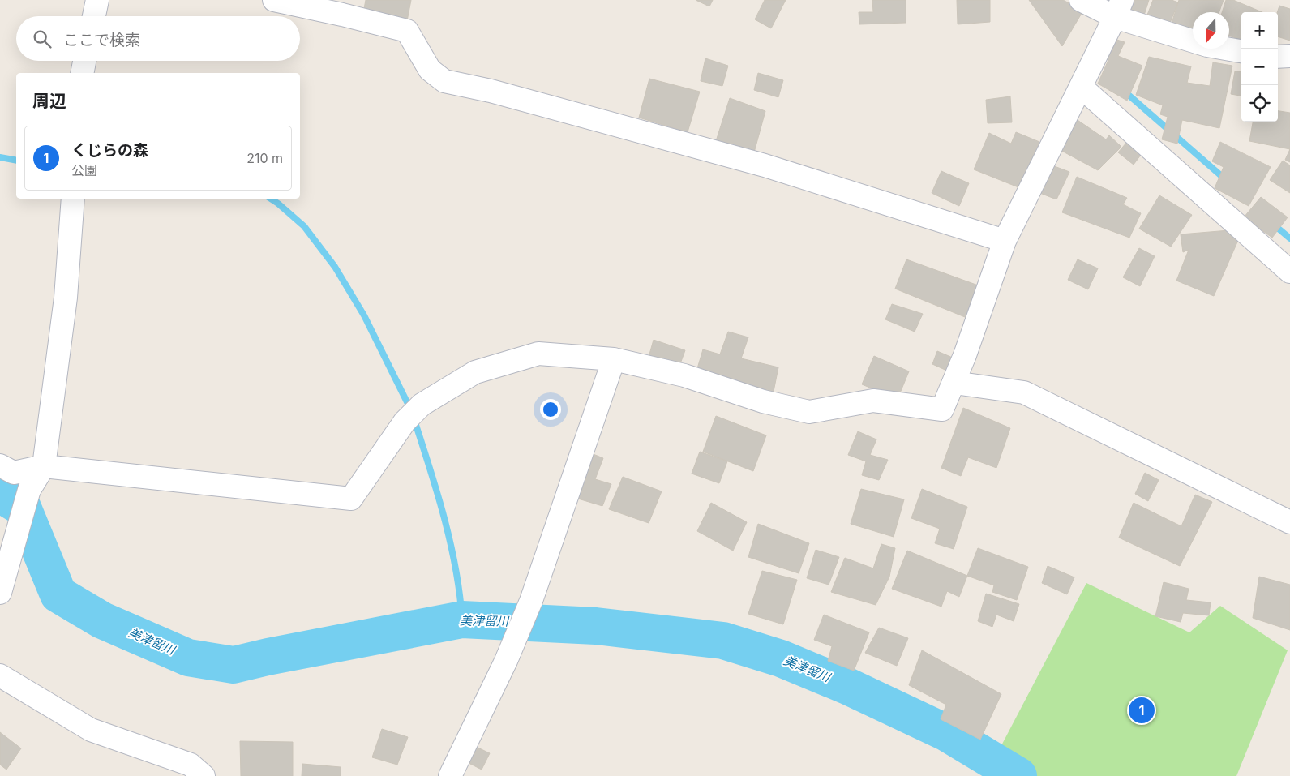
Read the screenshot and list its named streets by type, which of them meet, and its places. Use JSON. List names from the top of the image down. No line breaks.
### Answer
{"water":["美津留川"],"north":"bottom","page":{"map_buttons":["+","−"],"search":"ここで検索","heading":"周辺","list":[{"mark":"1","name":"くじらの森","note":"公園","value":"210 m"}],"pins":"1"}}
